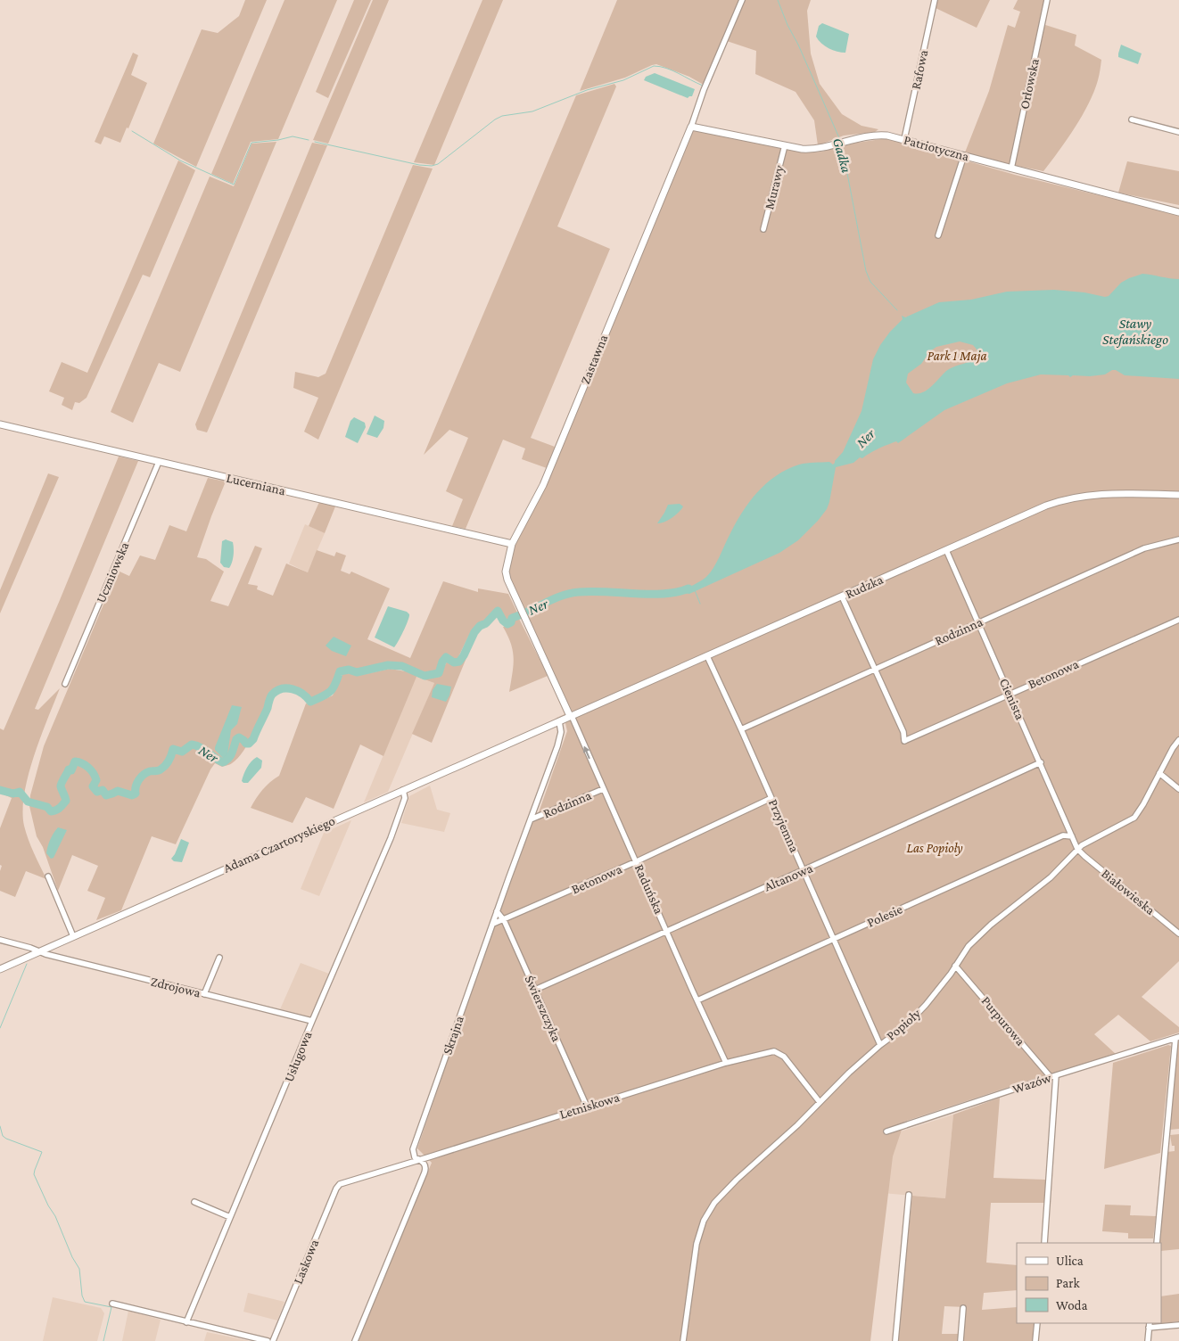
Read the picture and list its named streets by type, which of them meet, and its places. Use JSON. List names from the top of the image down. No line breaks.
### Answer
{"streets":{"street":["Rafowa","Orłowska","Patriotyczna","Murawy","Zastawna","Lucerniana","Uczniowska","Rudzka","Rodzinna","Betonowa","Cienista","Przyjemna","Adama Czartoryskiego","Altanowa","Raduńska","Białowieska","Polesie","Zdrojowa","Świerszczyka","Purpurowa","Popioły","Skrajna","Usługowa","Wazów","Letniskowa","Laskowa"]},"crossings":[["Rafowa","Patriotyczna"],["Orłowska","Patriotyczna"],["Patriotyczna","Murawy"],["Patriotyczna","Zastawna"],["Zastawna","Lucerniana"],["Zastawna","Rudzka"],["Zastawna","Raduńska"],["Lucerniana","Uczniowska"],["Rudzka","Cienista"],["Rudzka","Przyjemna"],["Rudzka","Adama Czartoryskiego"],["Rudzka","Raduńska"],["Rudzka","Skrajna"],["Rodzinna","Betonowa"],["Rodzinna","Cienista"],["Rodzinna","Przyjemna"],["Rodzinna","Raduńska"],["Rodzinna","Skrajna"],["Betonowa","Cienista"],["Betonowa","Przyjemna"],["Betonowa","Raduńska"],["Betonowa","Świerszczyka"],["Betonowa","Skrajna"],["Cienista","Altanowa"],["Cienista","Białowieska"],["Cienista","Polesie"],["Cienista","Popioły"],["Przyjemna","Altanowa"],["Przyjemna","Polesie"],["Przyjemna","Popioły"],["Adama Czartoryskiego","Zdrojowa"],["Adama Czartoryskiego","Skrajna"],["Adama Czartoryskiego","Usługowa"],["Altanowa","Raduńska"],["Altanowa","Świerszczyka"],["Raduńska","Polesie"],["Raduńska","Letniskowa"],["Białowieska","Popioły"],["Zdrojowa","Usługowa"],["Świerszczyka","Skrajna"],["Świerszczyka","Letniskowa"],["Purpurowa","Popioły"],["Purpurowa","Wazów"],["Popioły","Letniskowa"],["Skrajna","Letniskowa"],["Letniskowa","Laskowa"]],"water":["Gadka","Stawy Stefańskiego","Ner"],"parks":["Park 1 Maja","Las Popioły"],"legend":["Ulica","Park","Woda"]}
